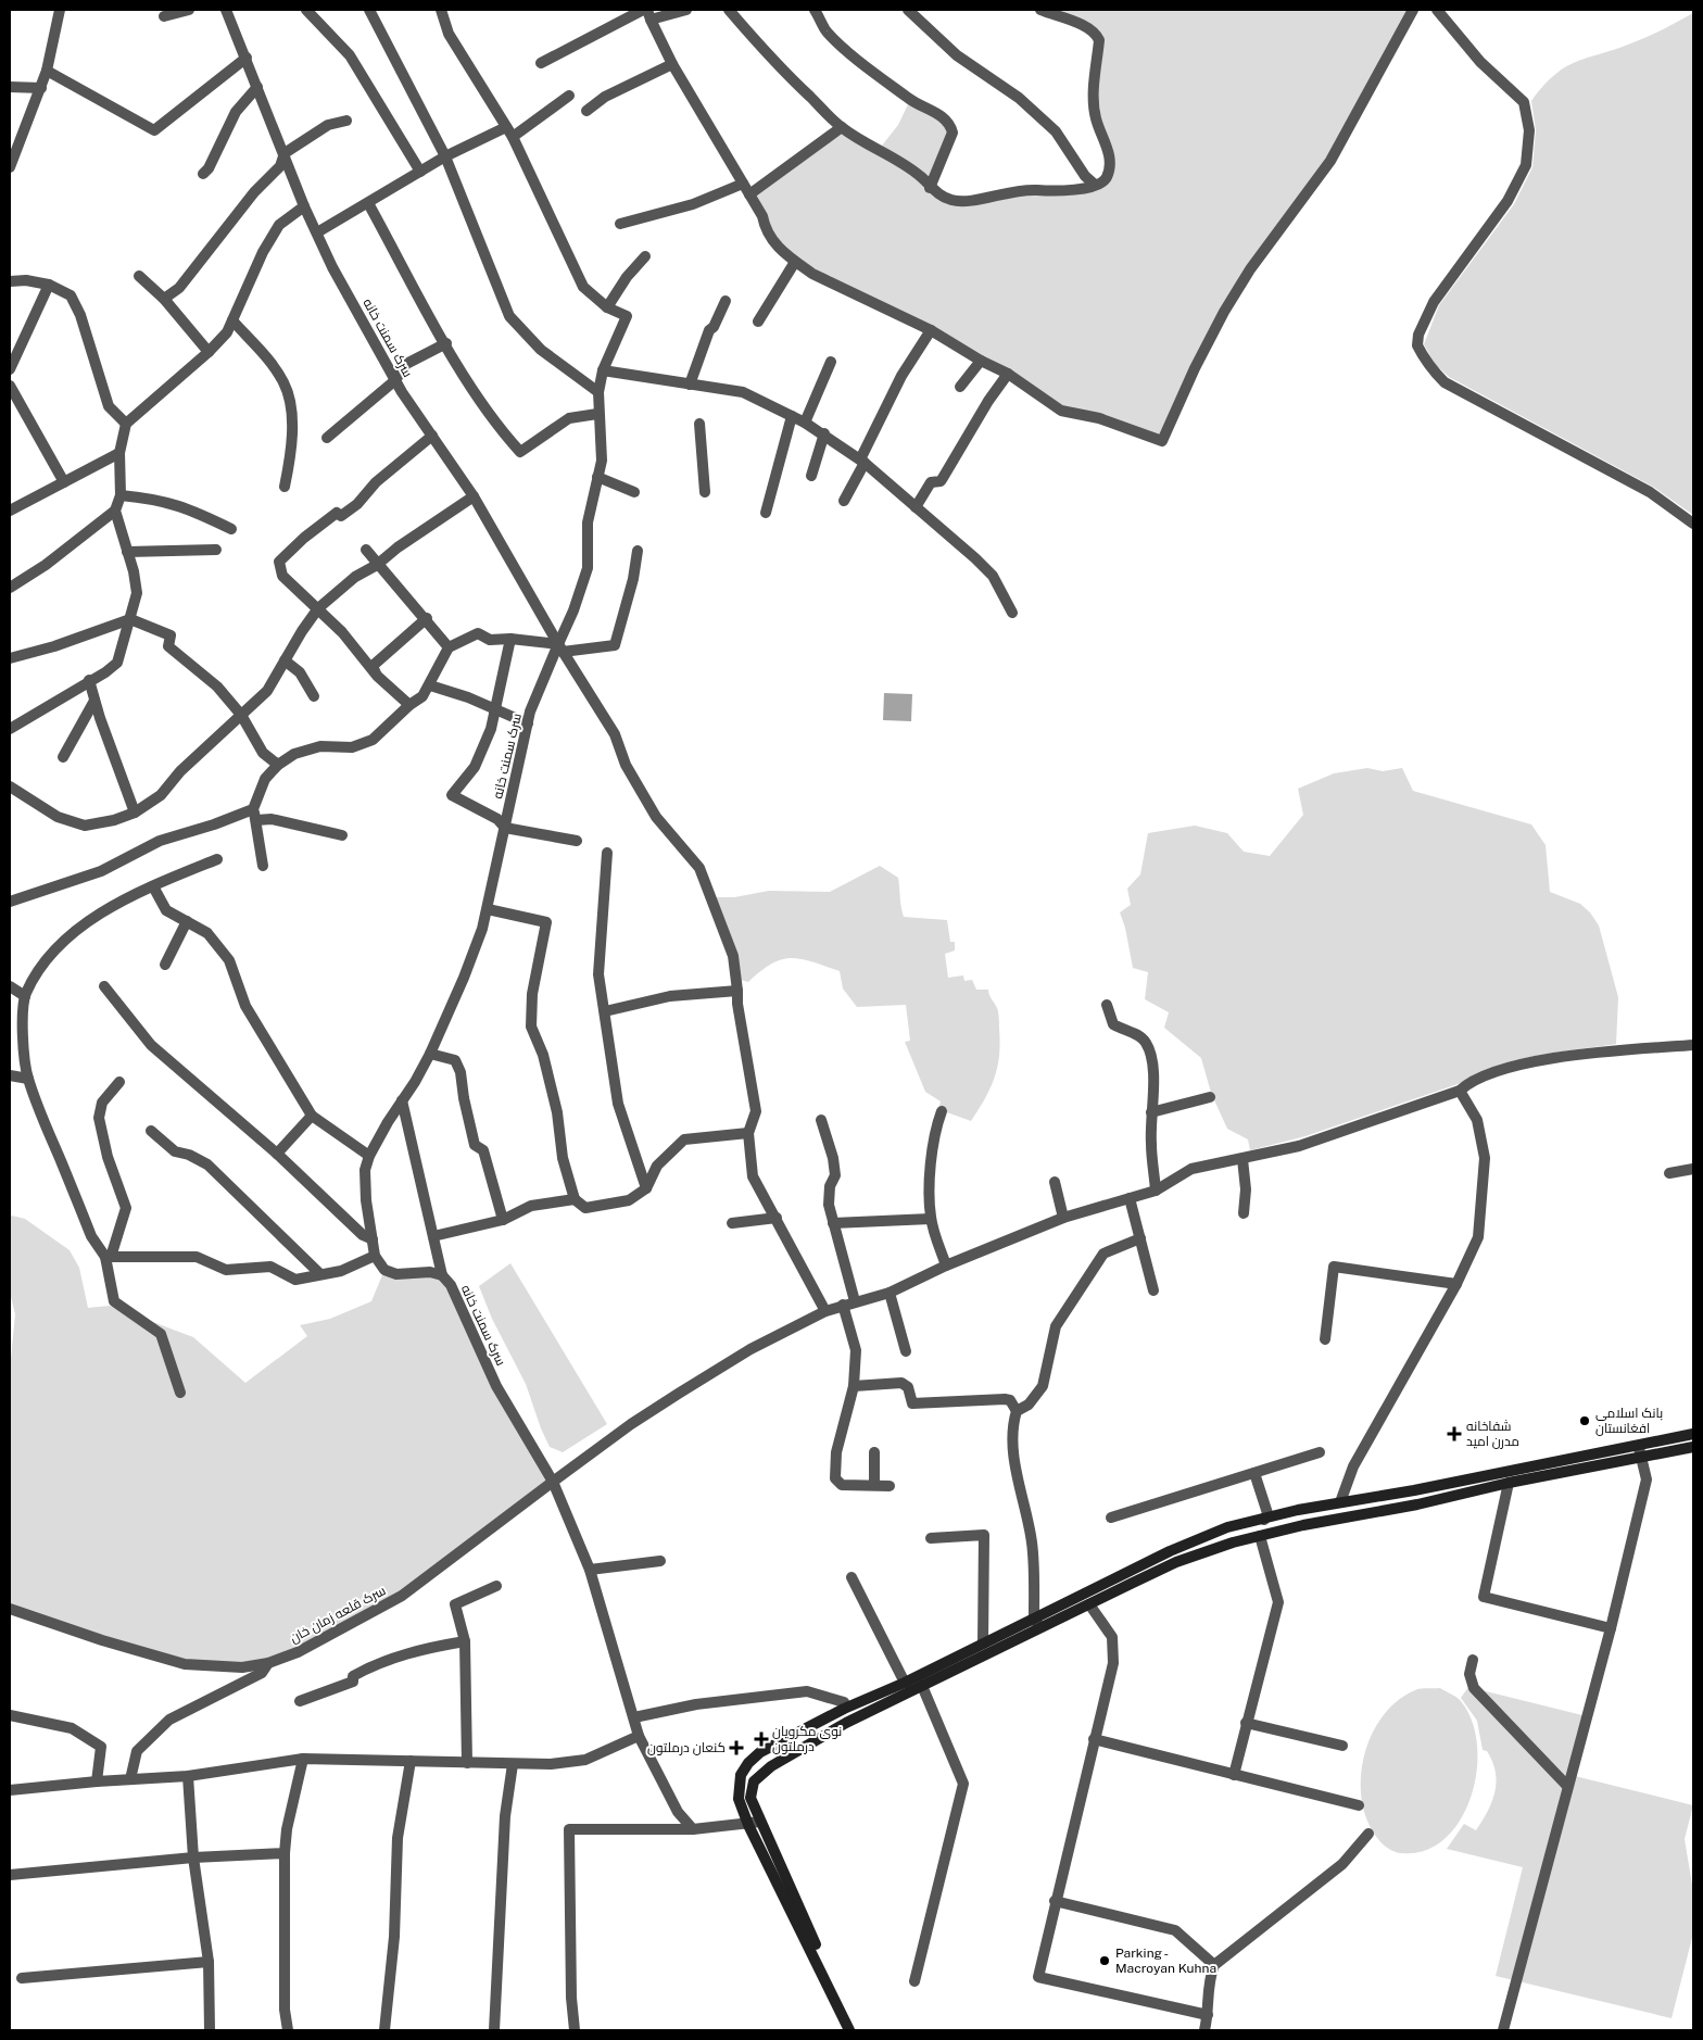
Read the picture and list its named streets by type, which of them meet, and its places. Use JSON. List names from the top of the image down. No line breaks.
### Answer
{"streets":{"street":["سرک سمنت خانه","سرک قلعه زمان خان"]},"crossings":[["سرک سمنت خانه","سرک قلعه زمان خان"]],"places":{"other":["بانک اسلامی افغانستان","Parking - Macroyan Kuhna"],"health":["شفاخانه مدرن امید","نوی مکرویان درملتون","کنعان درملتون"]}}
